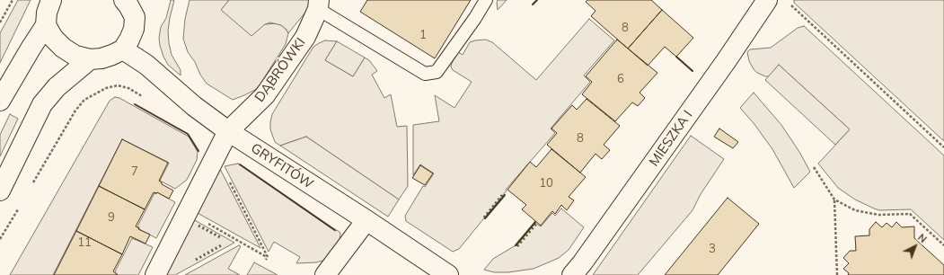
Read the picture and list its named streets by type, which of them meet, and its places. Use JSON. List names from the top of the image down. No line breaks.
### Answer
{"streets":{"street":["DĄBRÓWKI","MIESZKA I","GRYFITÓW"]},"crossings":[["DĄBRÓWKI","GRYFITÓW"]],"house_numbers":["8","1","6","8","7","10","9","11","3"],"north":"top right"}
